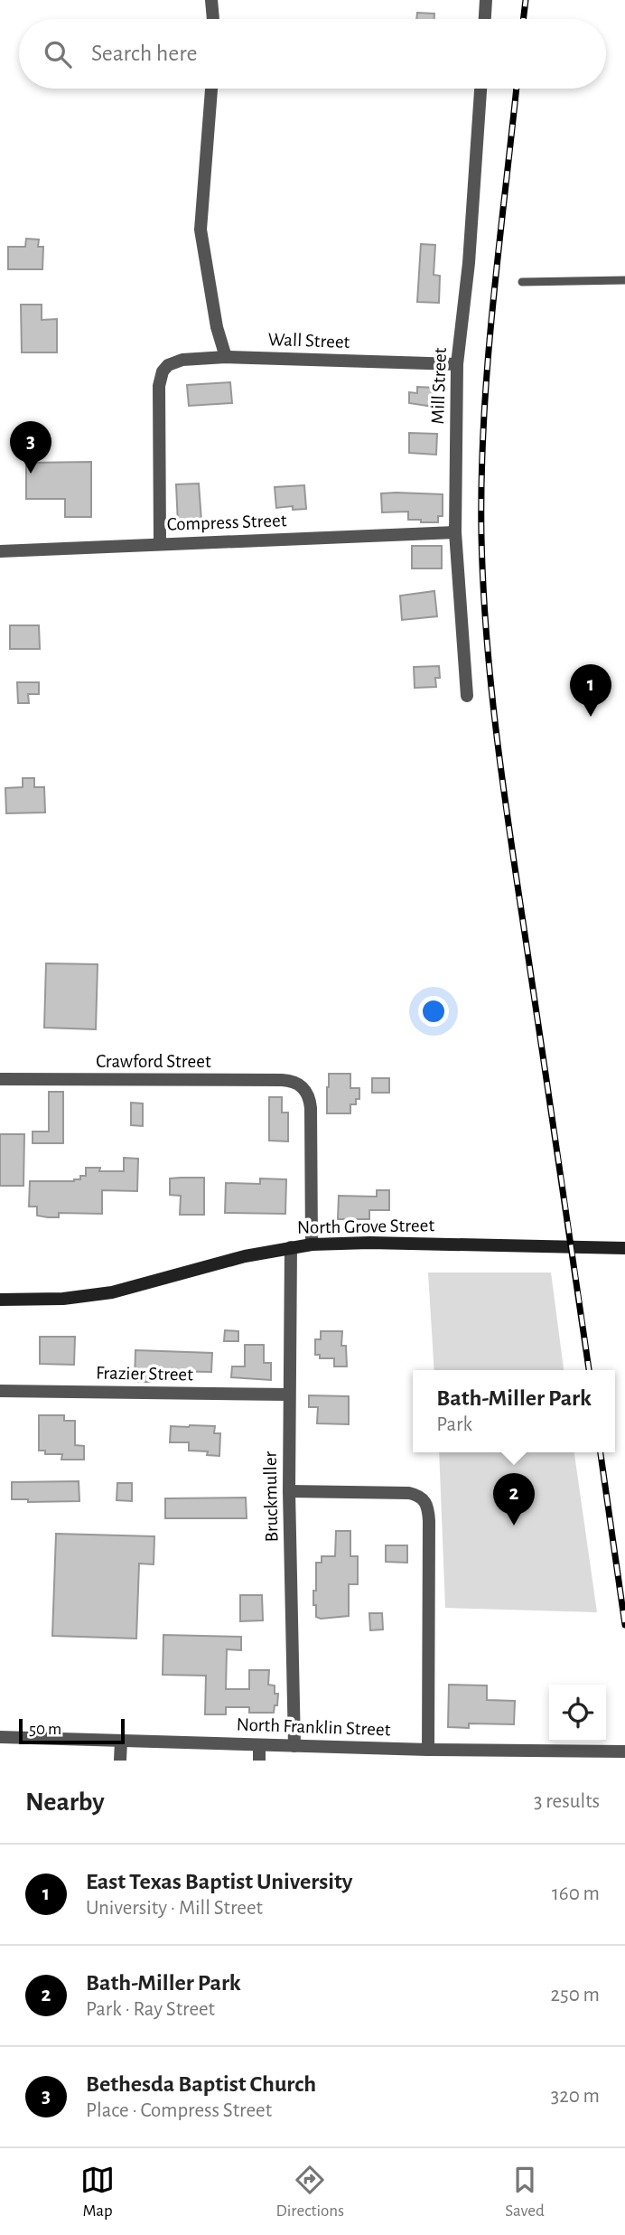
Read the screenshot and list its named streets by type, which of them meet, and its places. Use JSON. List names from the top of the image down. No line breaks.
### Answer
{"streets":{"main road":["North Grove Street"],"street":["Wall Street","Mill Street","Compress Street","Crawford Street","Frazier Street","Bruckmuller","North Franklin Street"]},"crossings":[["Wall Street","Mill Street"],["Wall Street","Compress Street"],["Mill Street","Compress Street"],["Crawford Street","North Grove Street"],["North Grove Street","Bruckmuller"],["Frazier Street","Bruckmuller"],["Bruckmuller","North Franklin Street"]],"scale_bar":"50 m","page":{"search":"Search here","pins":["3","1","2"],"popup":["Bath-Miller Park","Park"],"scale":"50 m","heading":["Nearby","3 results"],"list":[{"mark":"1","name":"East Texas Baptist University","note":"University · Mill Street","value":"160 m"},{"mark":"2","name":"Bath-Miller Park","note":"Park · Ray Street","value":"250 m"},{"mark":"3","name":"Bethesda Baptist Church","note":"Place · Compress Street","value":"320 m"}],"nav":["Map","Directions","Saved"]}}
